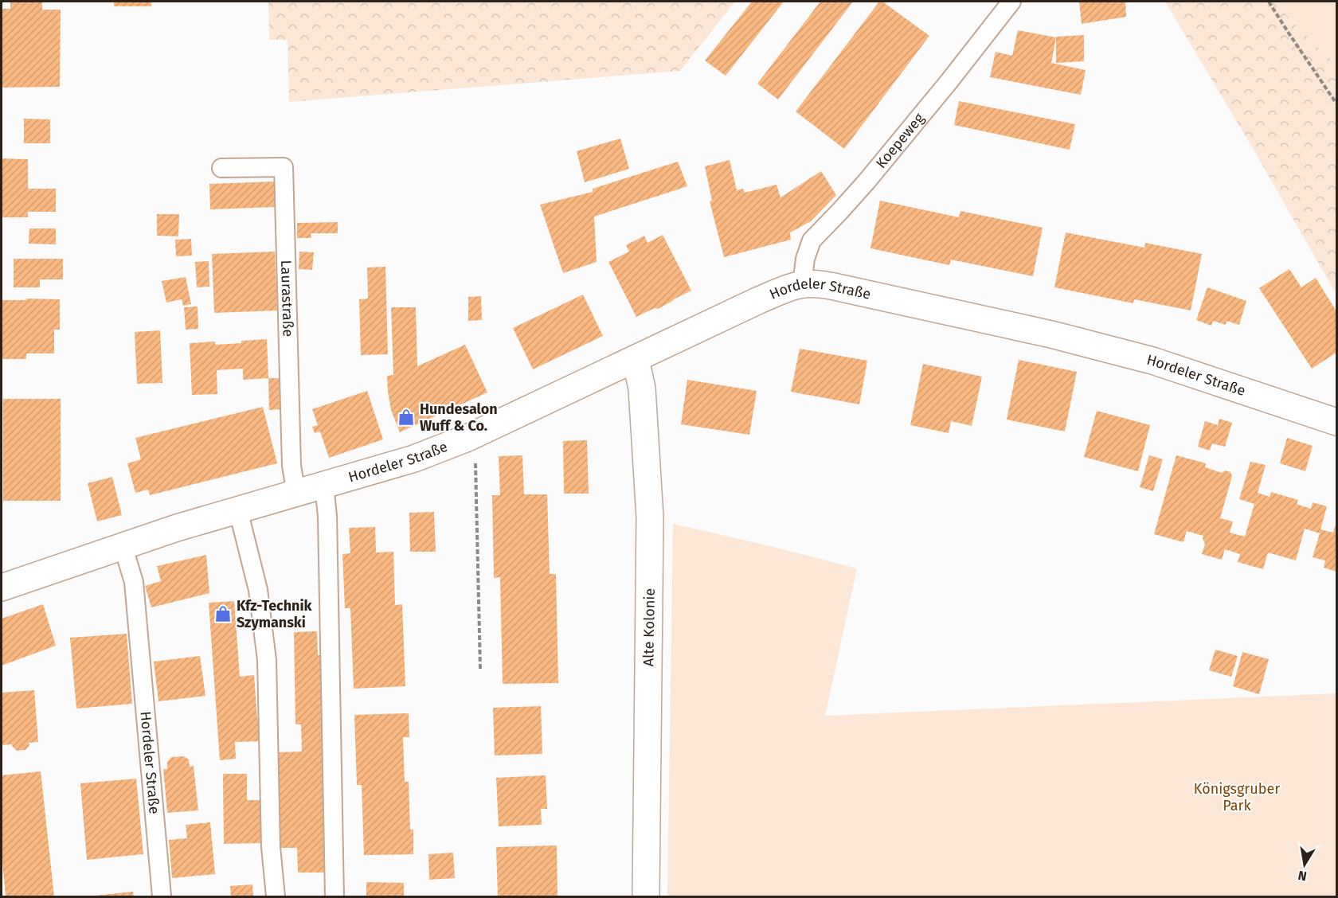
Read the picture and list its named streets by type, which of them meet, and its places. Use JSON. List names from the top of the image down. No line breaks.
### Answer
{"streets":{"street":["Hordeler Straße","Alte Kolonie"],"lane":["Koepeweg","Laurastraße"]},"crossings":[["Koepeweg","Hordeler Straße"],["Hordeler Straße","Laurastraße"],["Hordeler Straße","Alte Kolonie"]],"parks":["Königsgruber Park"],"places":{"shop":["Hundesalon Wuff & Co.","Kfz-Technik Szymanski"]},"north":"bottom"}
